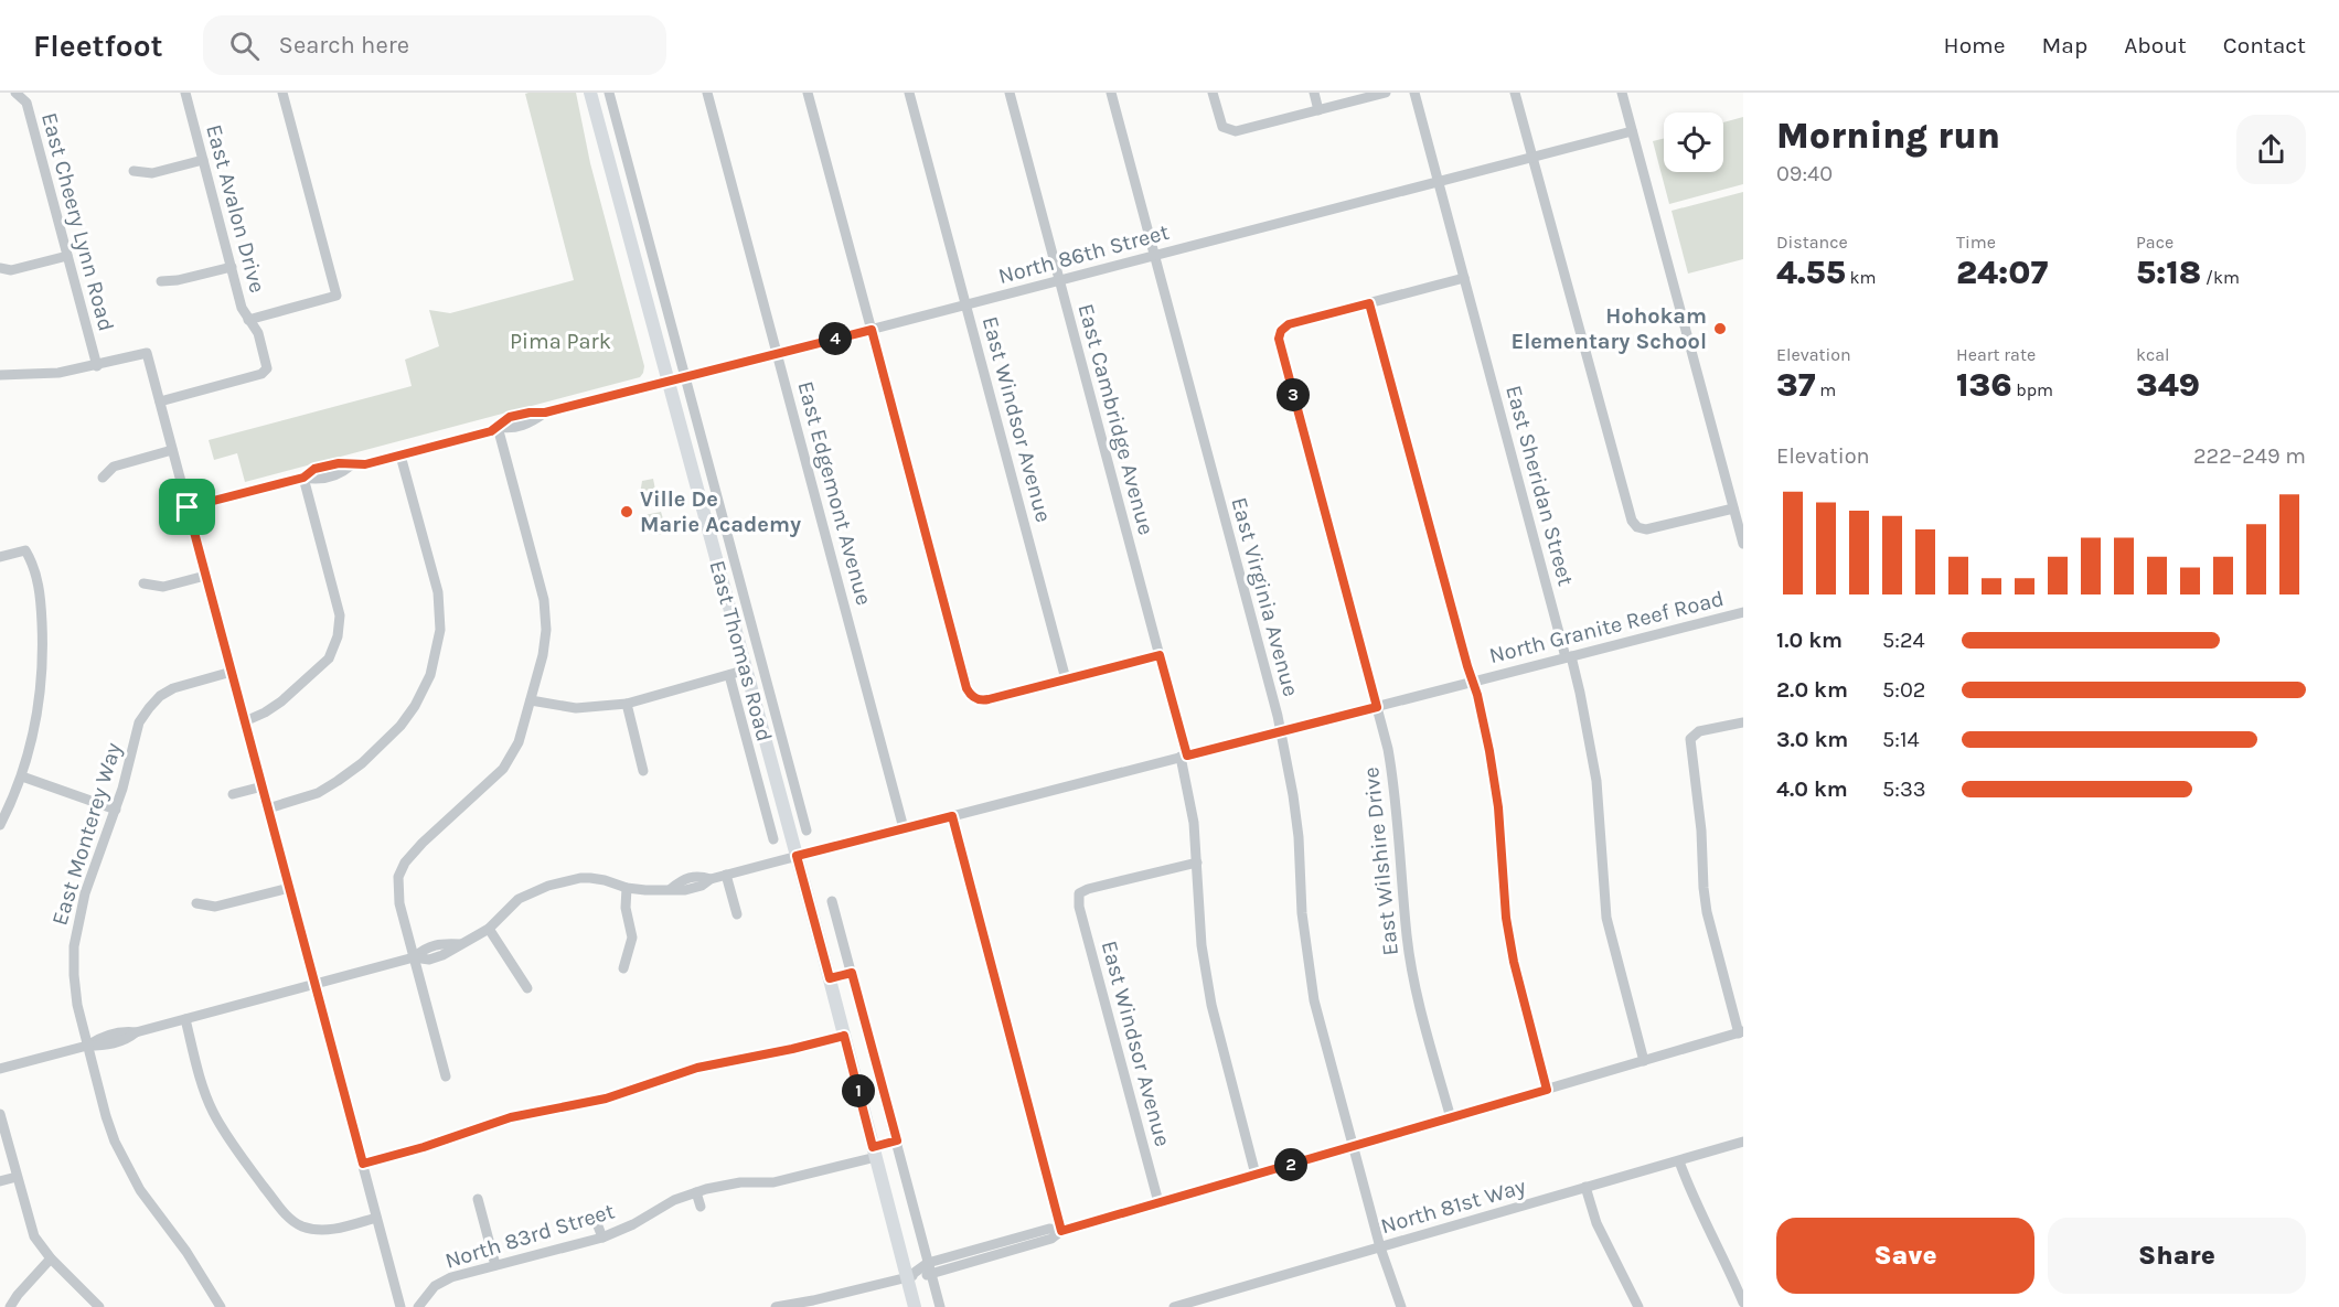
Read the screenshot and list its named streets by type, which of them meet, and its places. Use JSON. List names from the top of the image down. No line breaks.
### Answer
{"streets":{"main road":["East Thomas Road"],"street":["East Avalon Drive","East Cheery Lynn Road","North 86th Street","East Windsor Avenue","East Cambridge Avenue","East Sheridan Street","East Edgemont Avenue","East Virginia Avenue","North Granite Reef Road","East Monterey Way","East Wilshire Drive","North 81st Way","North 83rd Street"]},"crossings":[["North 86th Street","East Windsor Avenue"],["North 86th Street","East Cambridge Avenue"],["North 86th Street","East Sheridan Street"],["North 86th Street","East Edgemont Avenue"],["North 86th Street","East Virginia Avenue"],["North 86th Street","East Thomas Road"],["East Windsor Avenue","East Cambridge Avenue"],["East Cambridge Avenue","North Granite Reef Road"],["East Sheridan Street","North Granite Reef Road"],["East Edgemont Avenue","North Granite Reef Road"],["East Virginia Avenue","North Granite Reef Road"],["East Virginia Avenue","North 81st Way"],["North Granite Reef Road","East Thomas Road"],["North Granite Reef Road","East Monterey Way"],["North Granite Reef Road","East Wilshire Drive"],["East Thomas Road","North 83rd Street"]],"parks":["Pima Park"],"places":["Hohokam Elementary School","Ville De Marie Academy"],"page":{"header":"Fleetfoot","search":"Search here","nav":["Home","Map","About","Contact"],"heading":["Morning run","09:40"],"stats":[["Distance","4.55 km"],["Time","24:07"],["Pace","5:18 /km"],["Elevation","37 m"],["Heart rate","136 bpm"],["kcal","349"]],"pins":["4","3","1","2"],"chart":["Elevation","222–249 m"],"list":[{"name":"1.0 km","note":"5:24"},{"name":"2.0 km","note":"5:02"},{"name":"3.0 km","note":"5:14"},{"name":"4.0 km","note":"5:33"}],"buttons":["Save","Share"]}}
